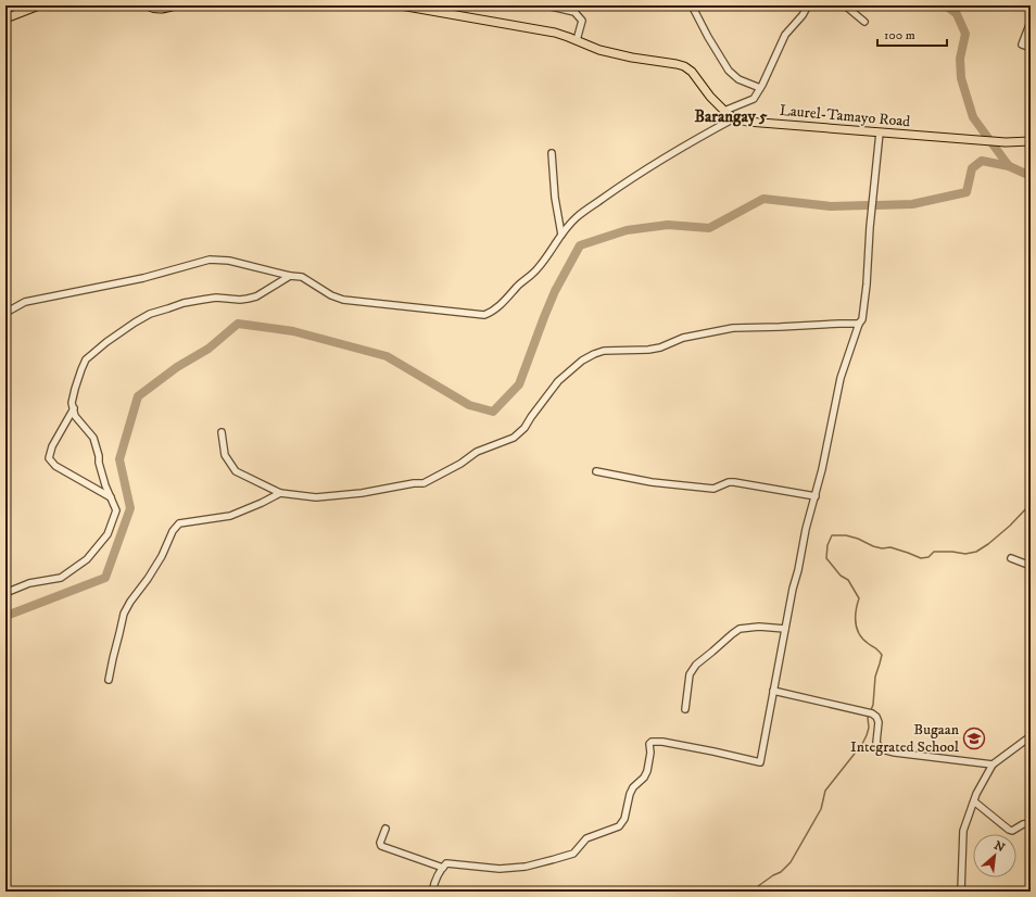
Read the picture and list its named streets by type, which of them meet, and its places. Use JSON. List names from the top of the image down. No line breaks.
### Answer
{"streets":{"main road":["Laurel-Tamayo Road"]},"districts":["Barangay 5"],"places":{"school or university":["Bugaan Integrated School"]},"scale_bar":"100 m","north":"top right"}
